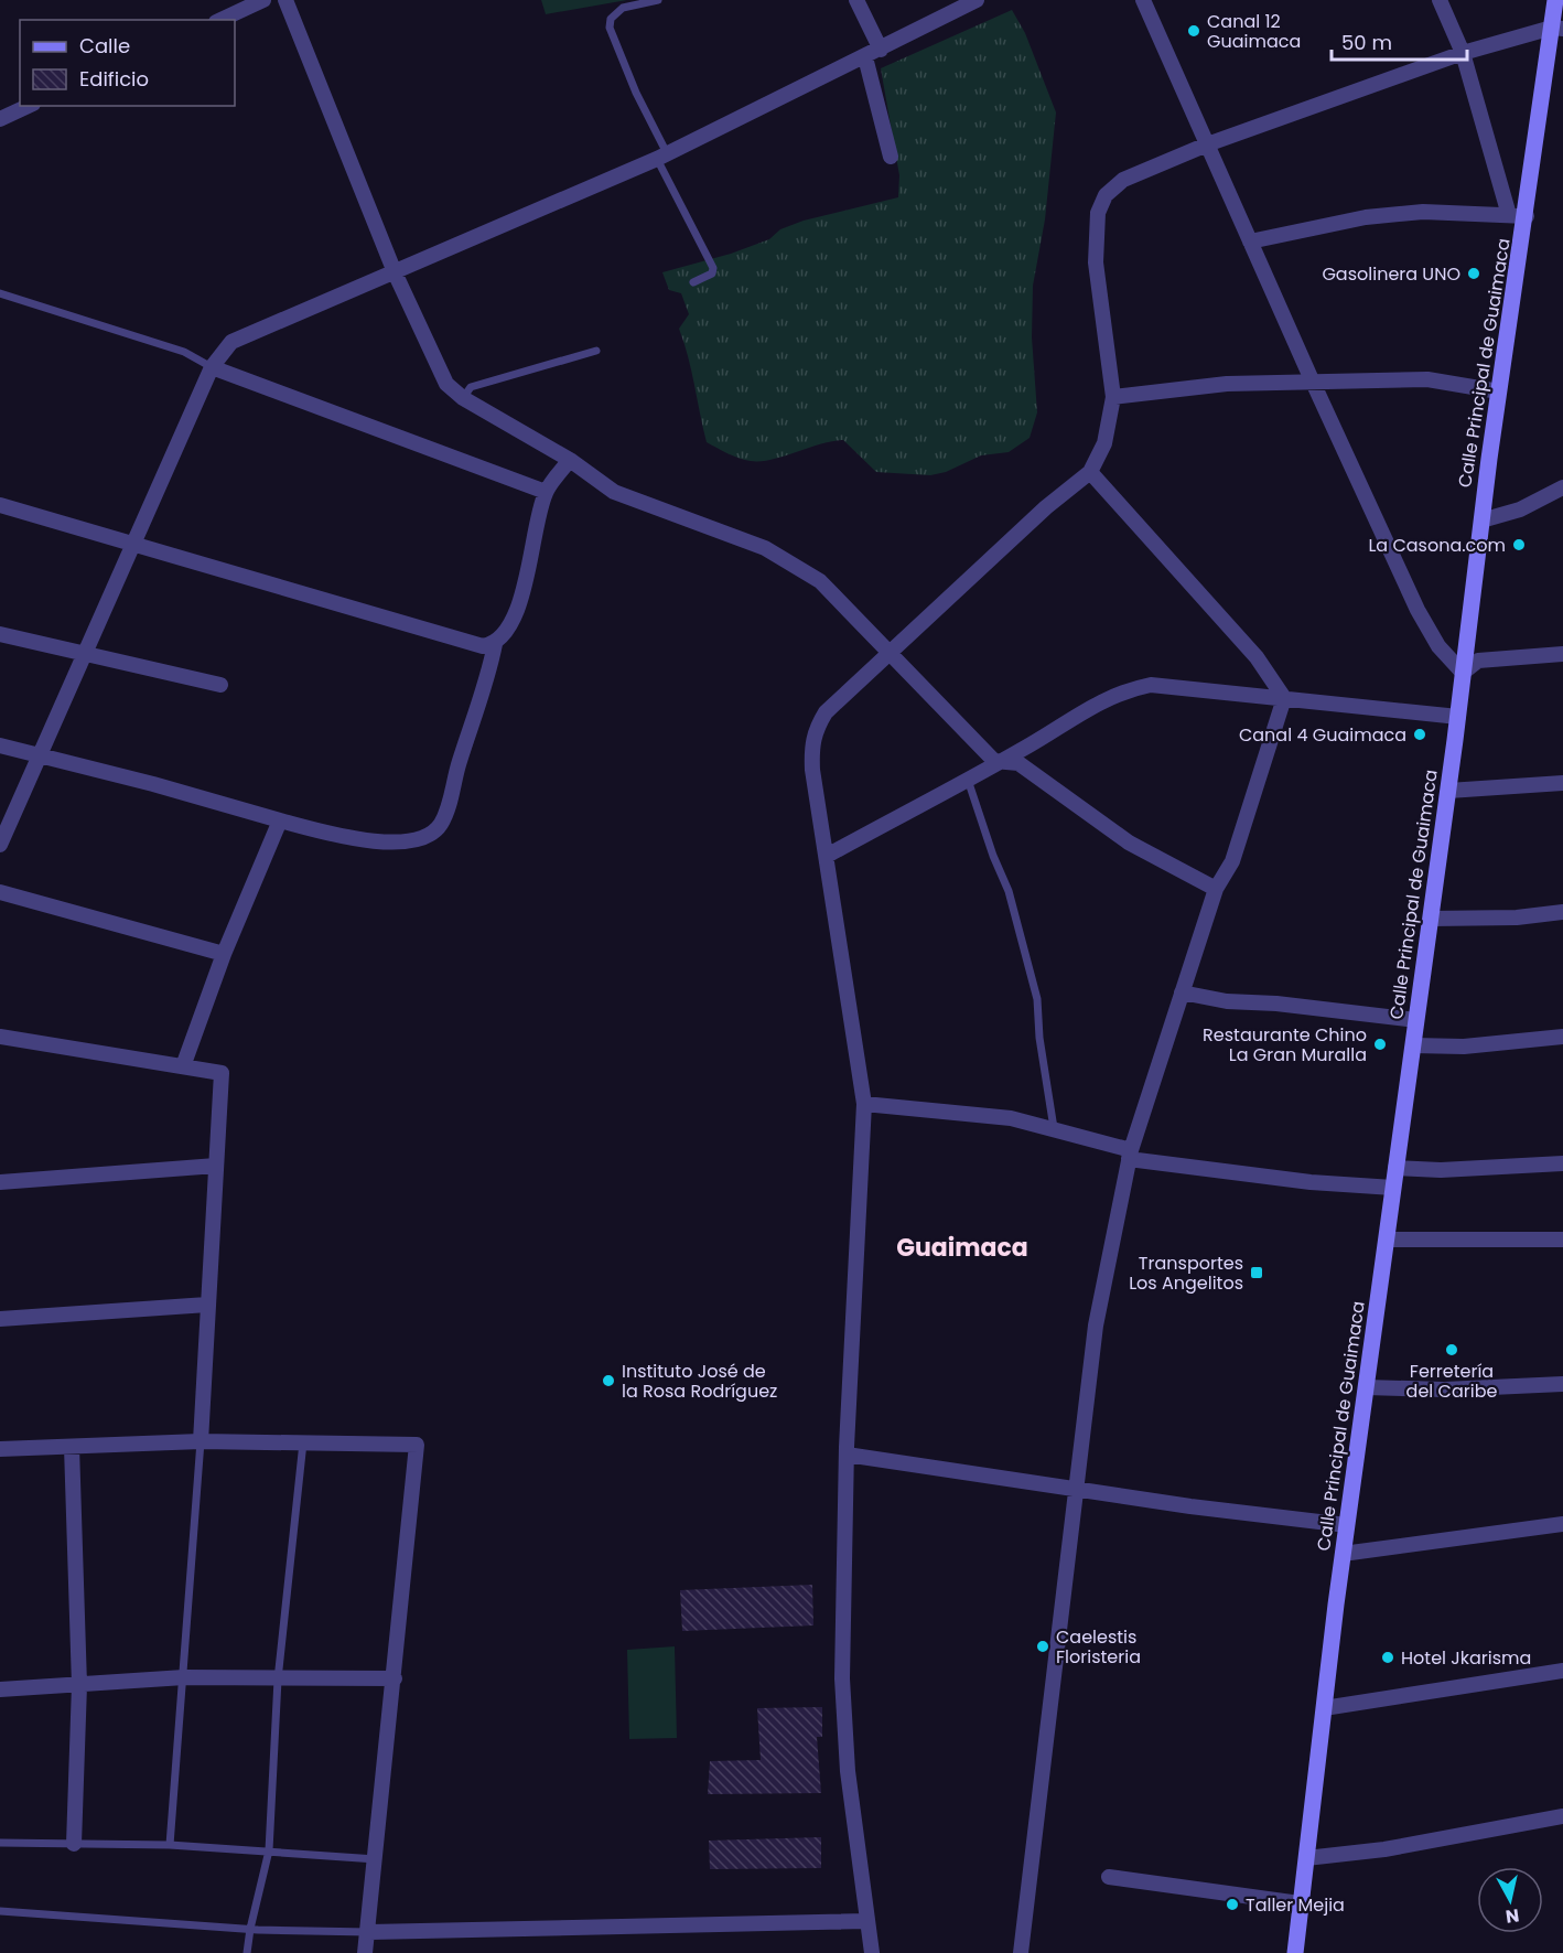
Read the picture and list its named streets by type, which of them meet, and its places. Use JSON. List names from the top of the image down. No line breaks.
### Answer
{"streets":{"main road":["Calle Principal de Guaimaca"]},"districts":["Guaimaca"],"places":{"other":["Canal 12 Guaimaca","Gasolinera UNO","La Casona.com","Canal 4 Guaimaca","Restaurante Chino La Gran Muralla","Ferretería del Caribe","Instituto José de la Rosa Rodríguez","Caelestis Floristeria","Hotel Jkarisma","Taller Mejia"],"transit":["Transportes Los Angelitos"]},"legend":["Calle","Edificio"],"scale_bar":"50 m","north":"bottom"}
